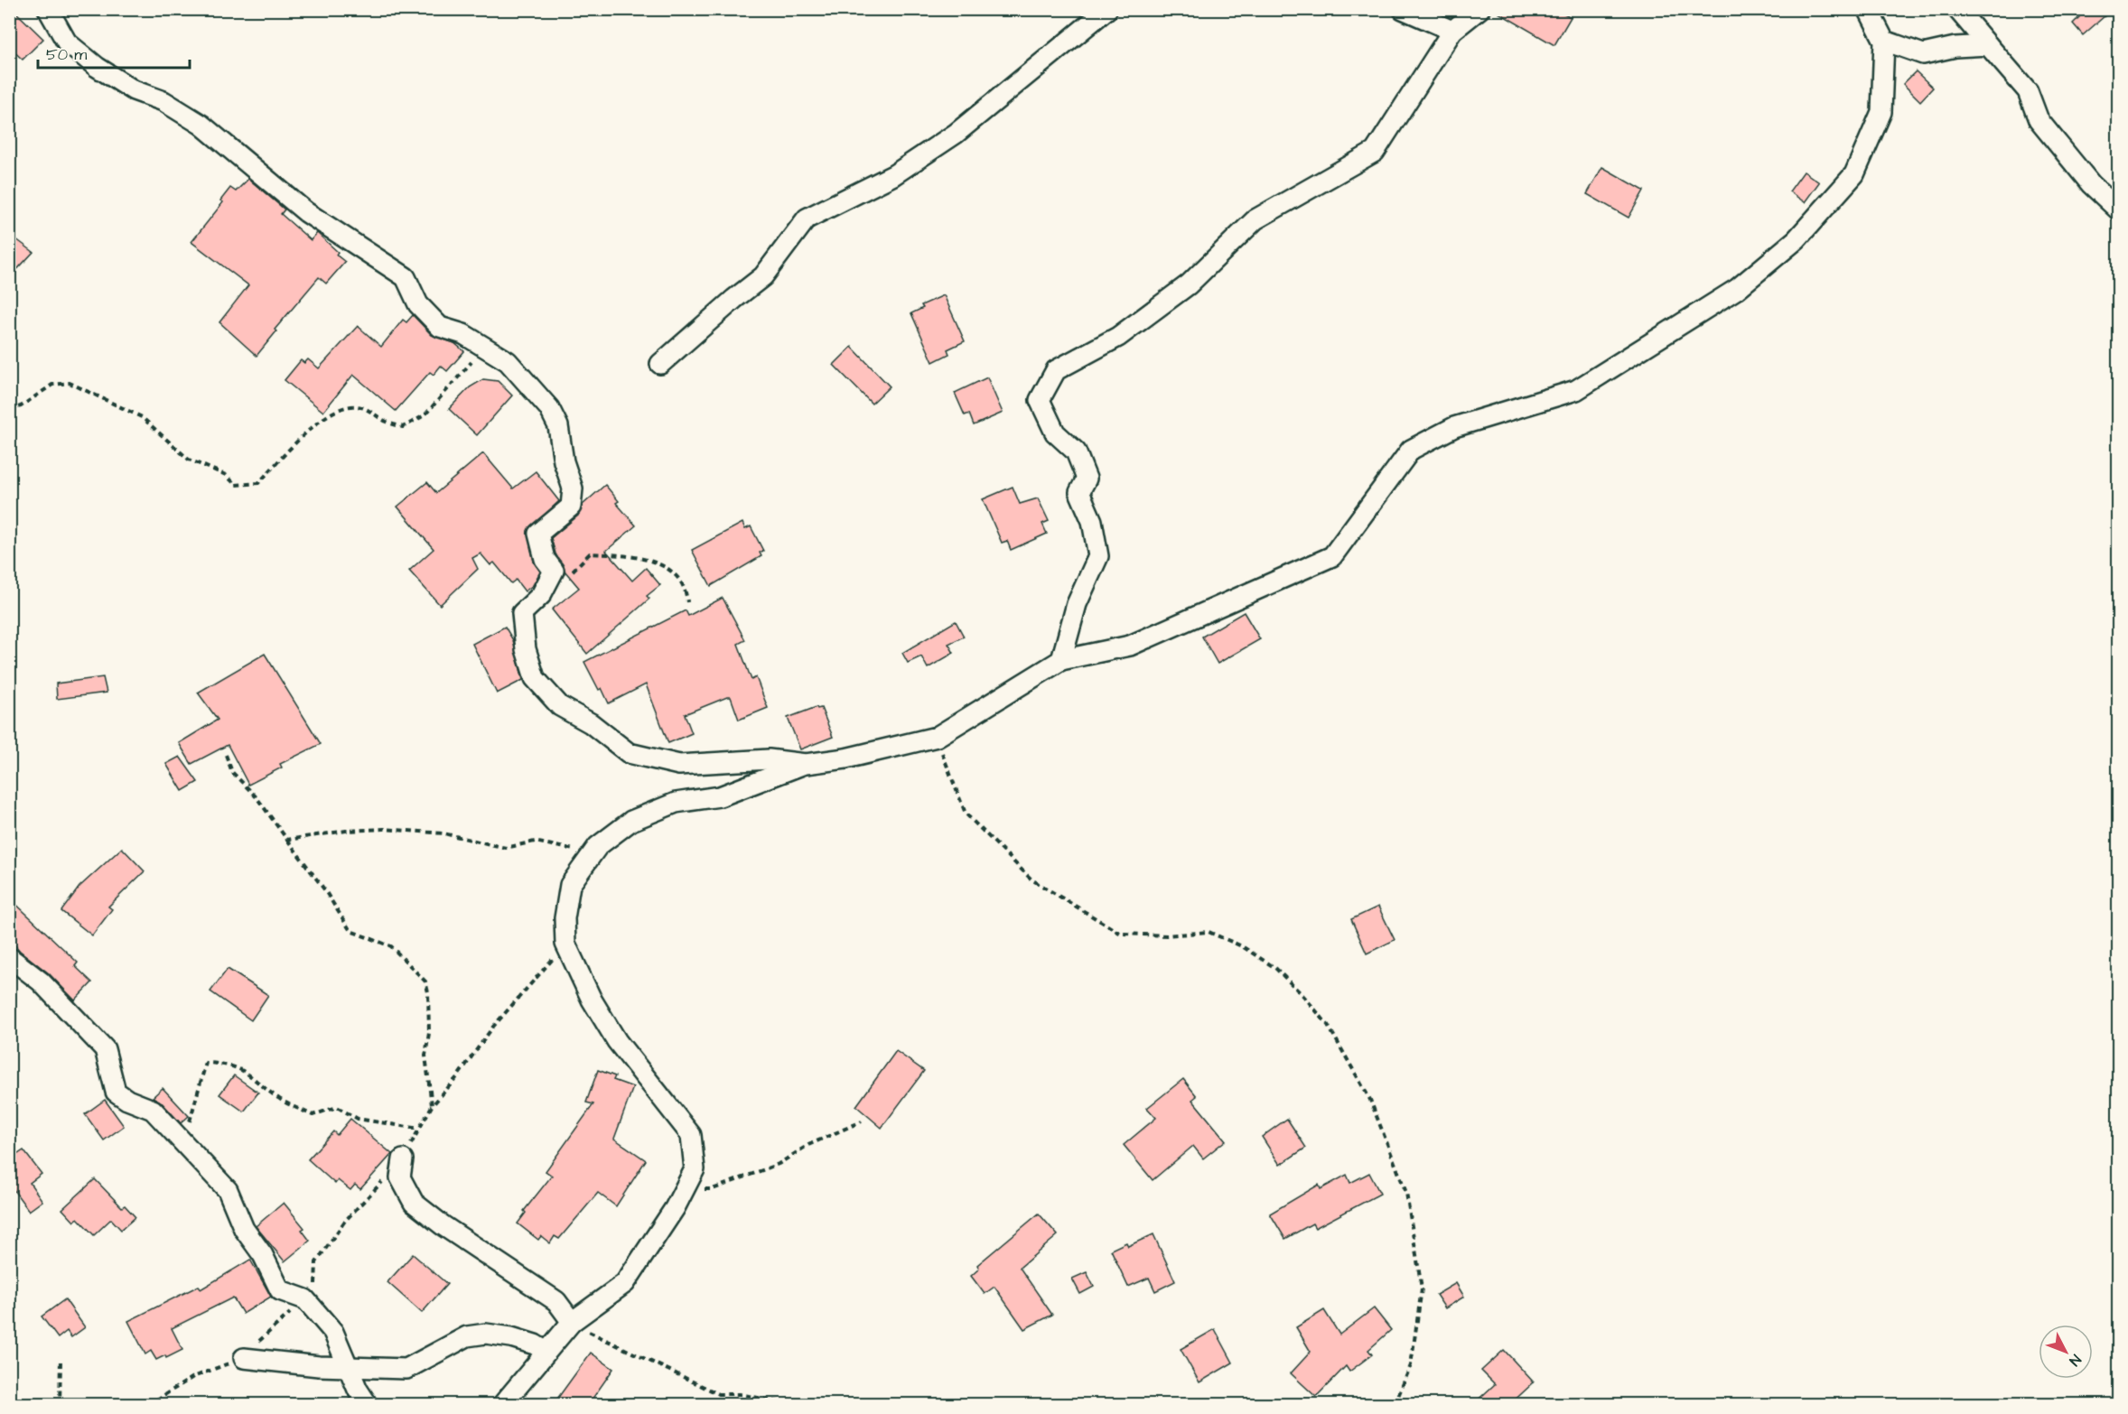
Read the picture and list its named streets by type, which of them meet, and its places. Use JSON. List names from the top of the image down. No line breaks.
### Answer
{"scale_bar":"50 m","north":"bottom right"}
